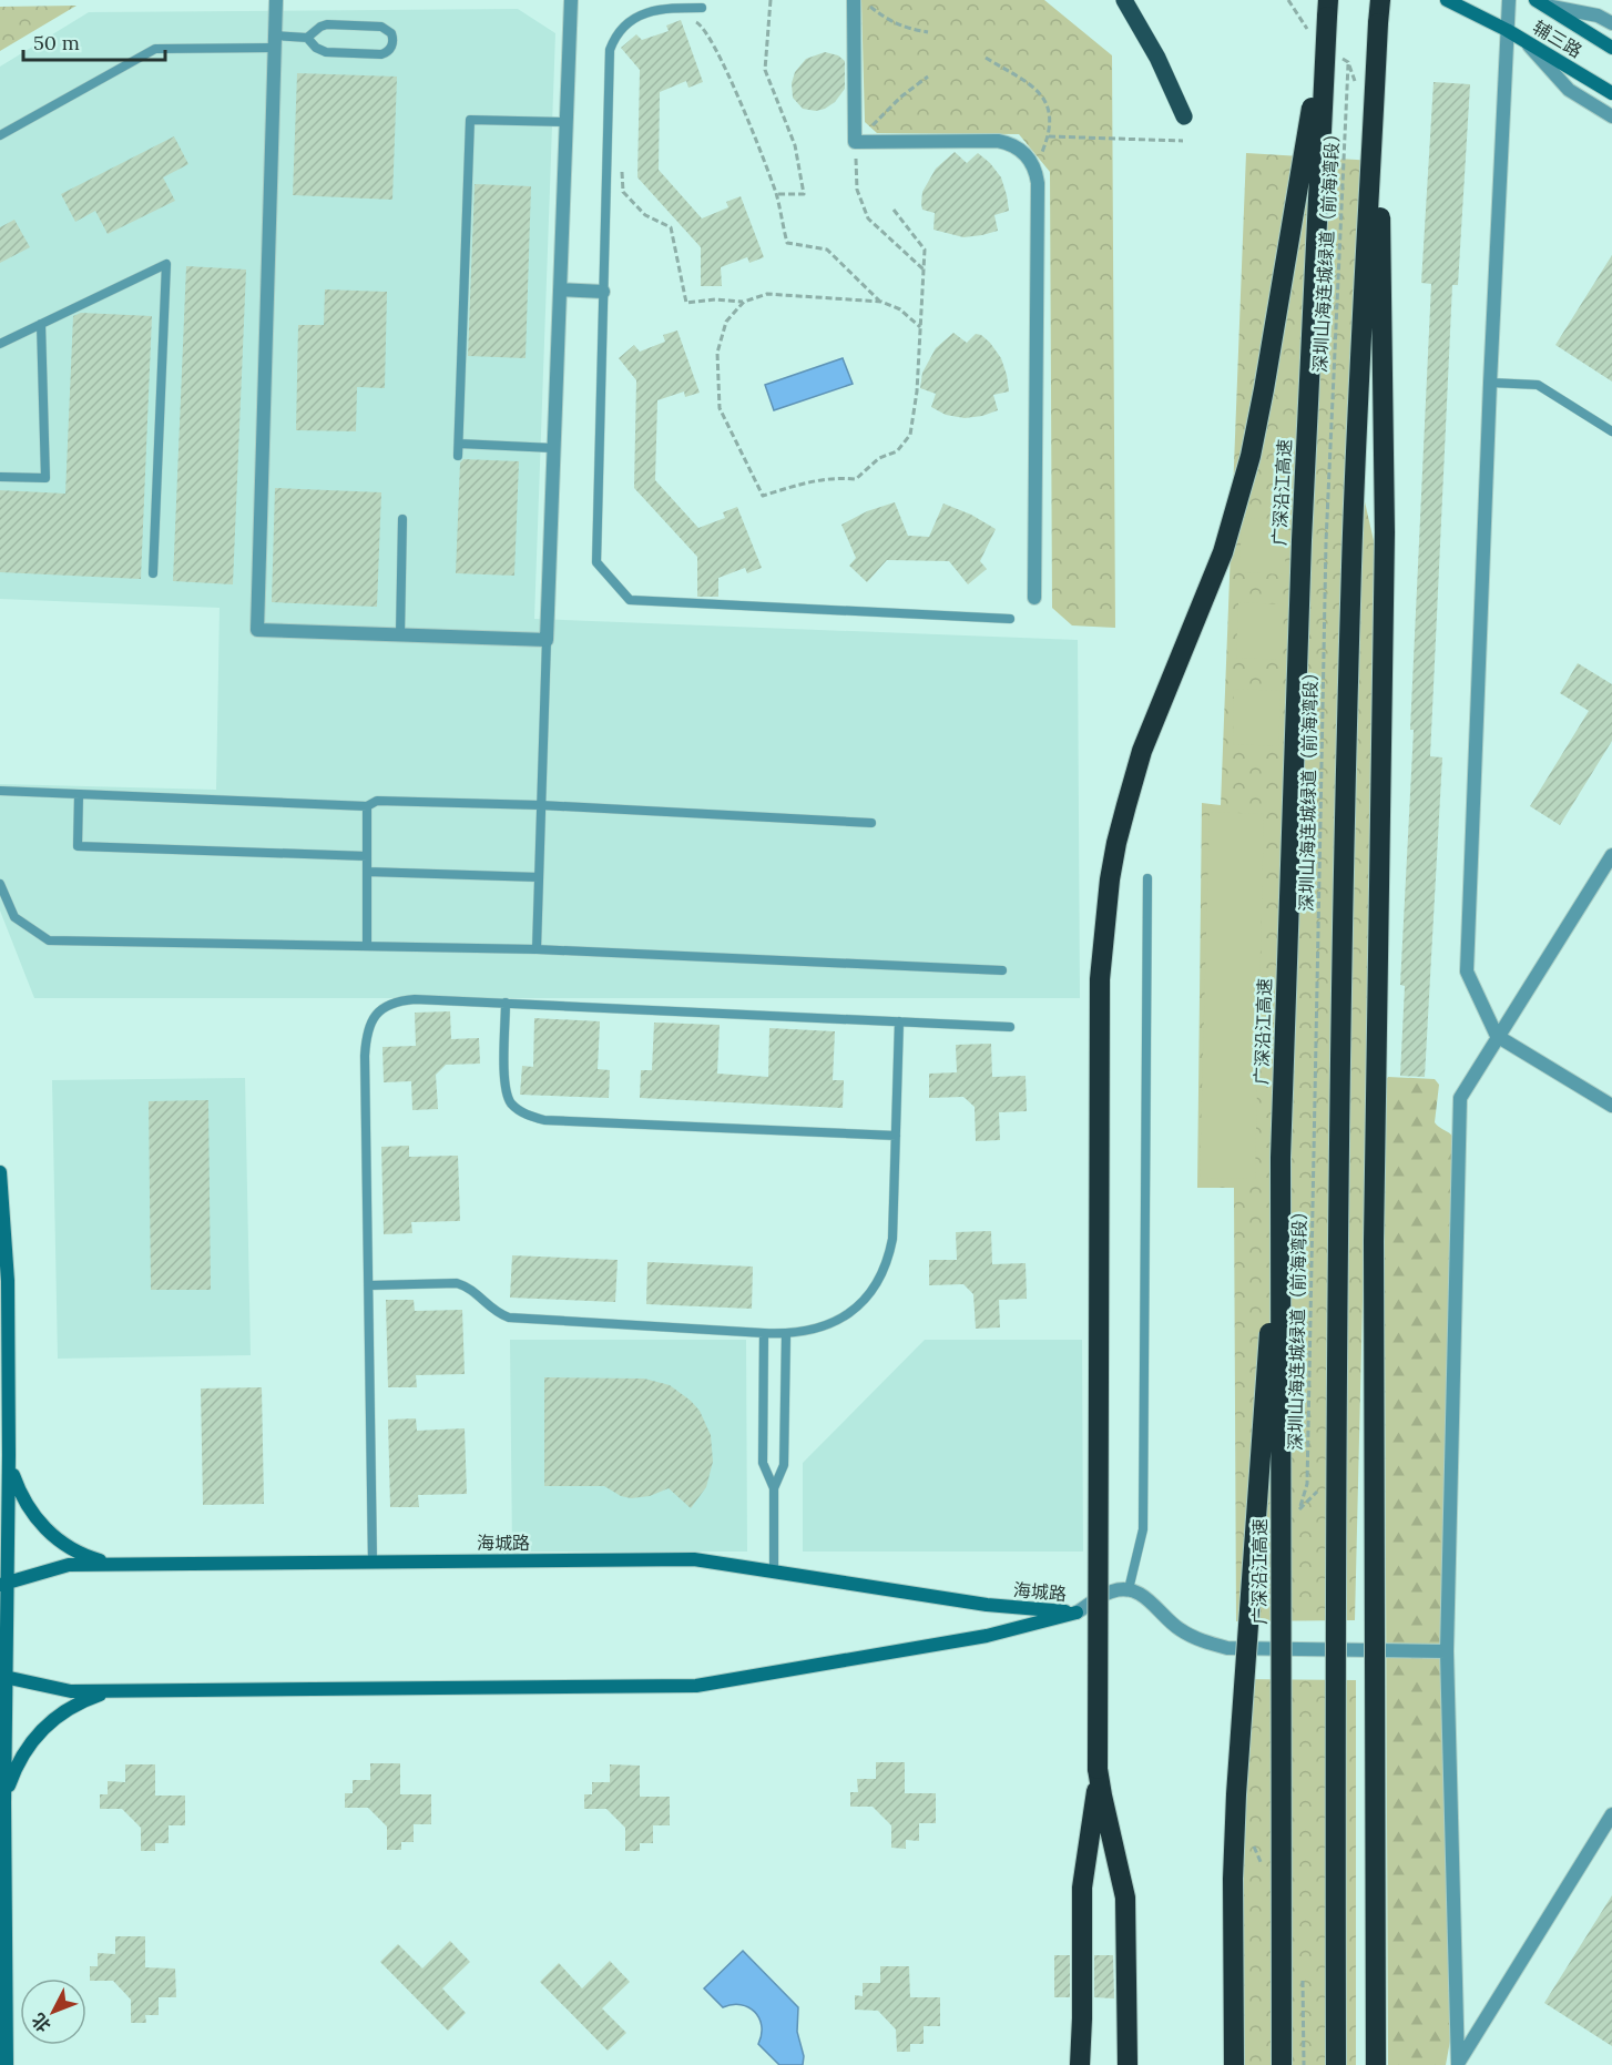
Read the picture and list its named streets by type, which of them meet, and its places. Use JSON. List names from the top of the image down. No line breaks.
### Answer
{"streets":{"highway":["广深沿江高速"],"main road":["辅三路","海城路"],"path":["深圳山海连城绿道（前海湾段）"]},"scale_bar":"50 m","north":"bottom left"}
